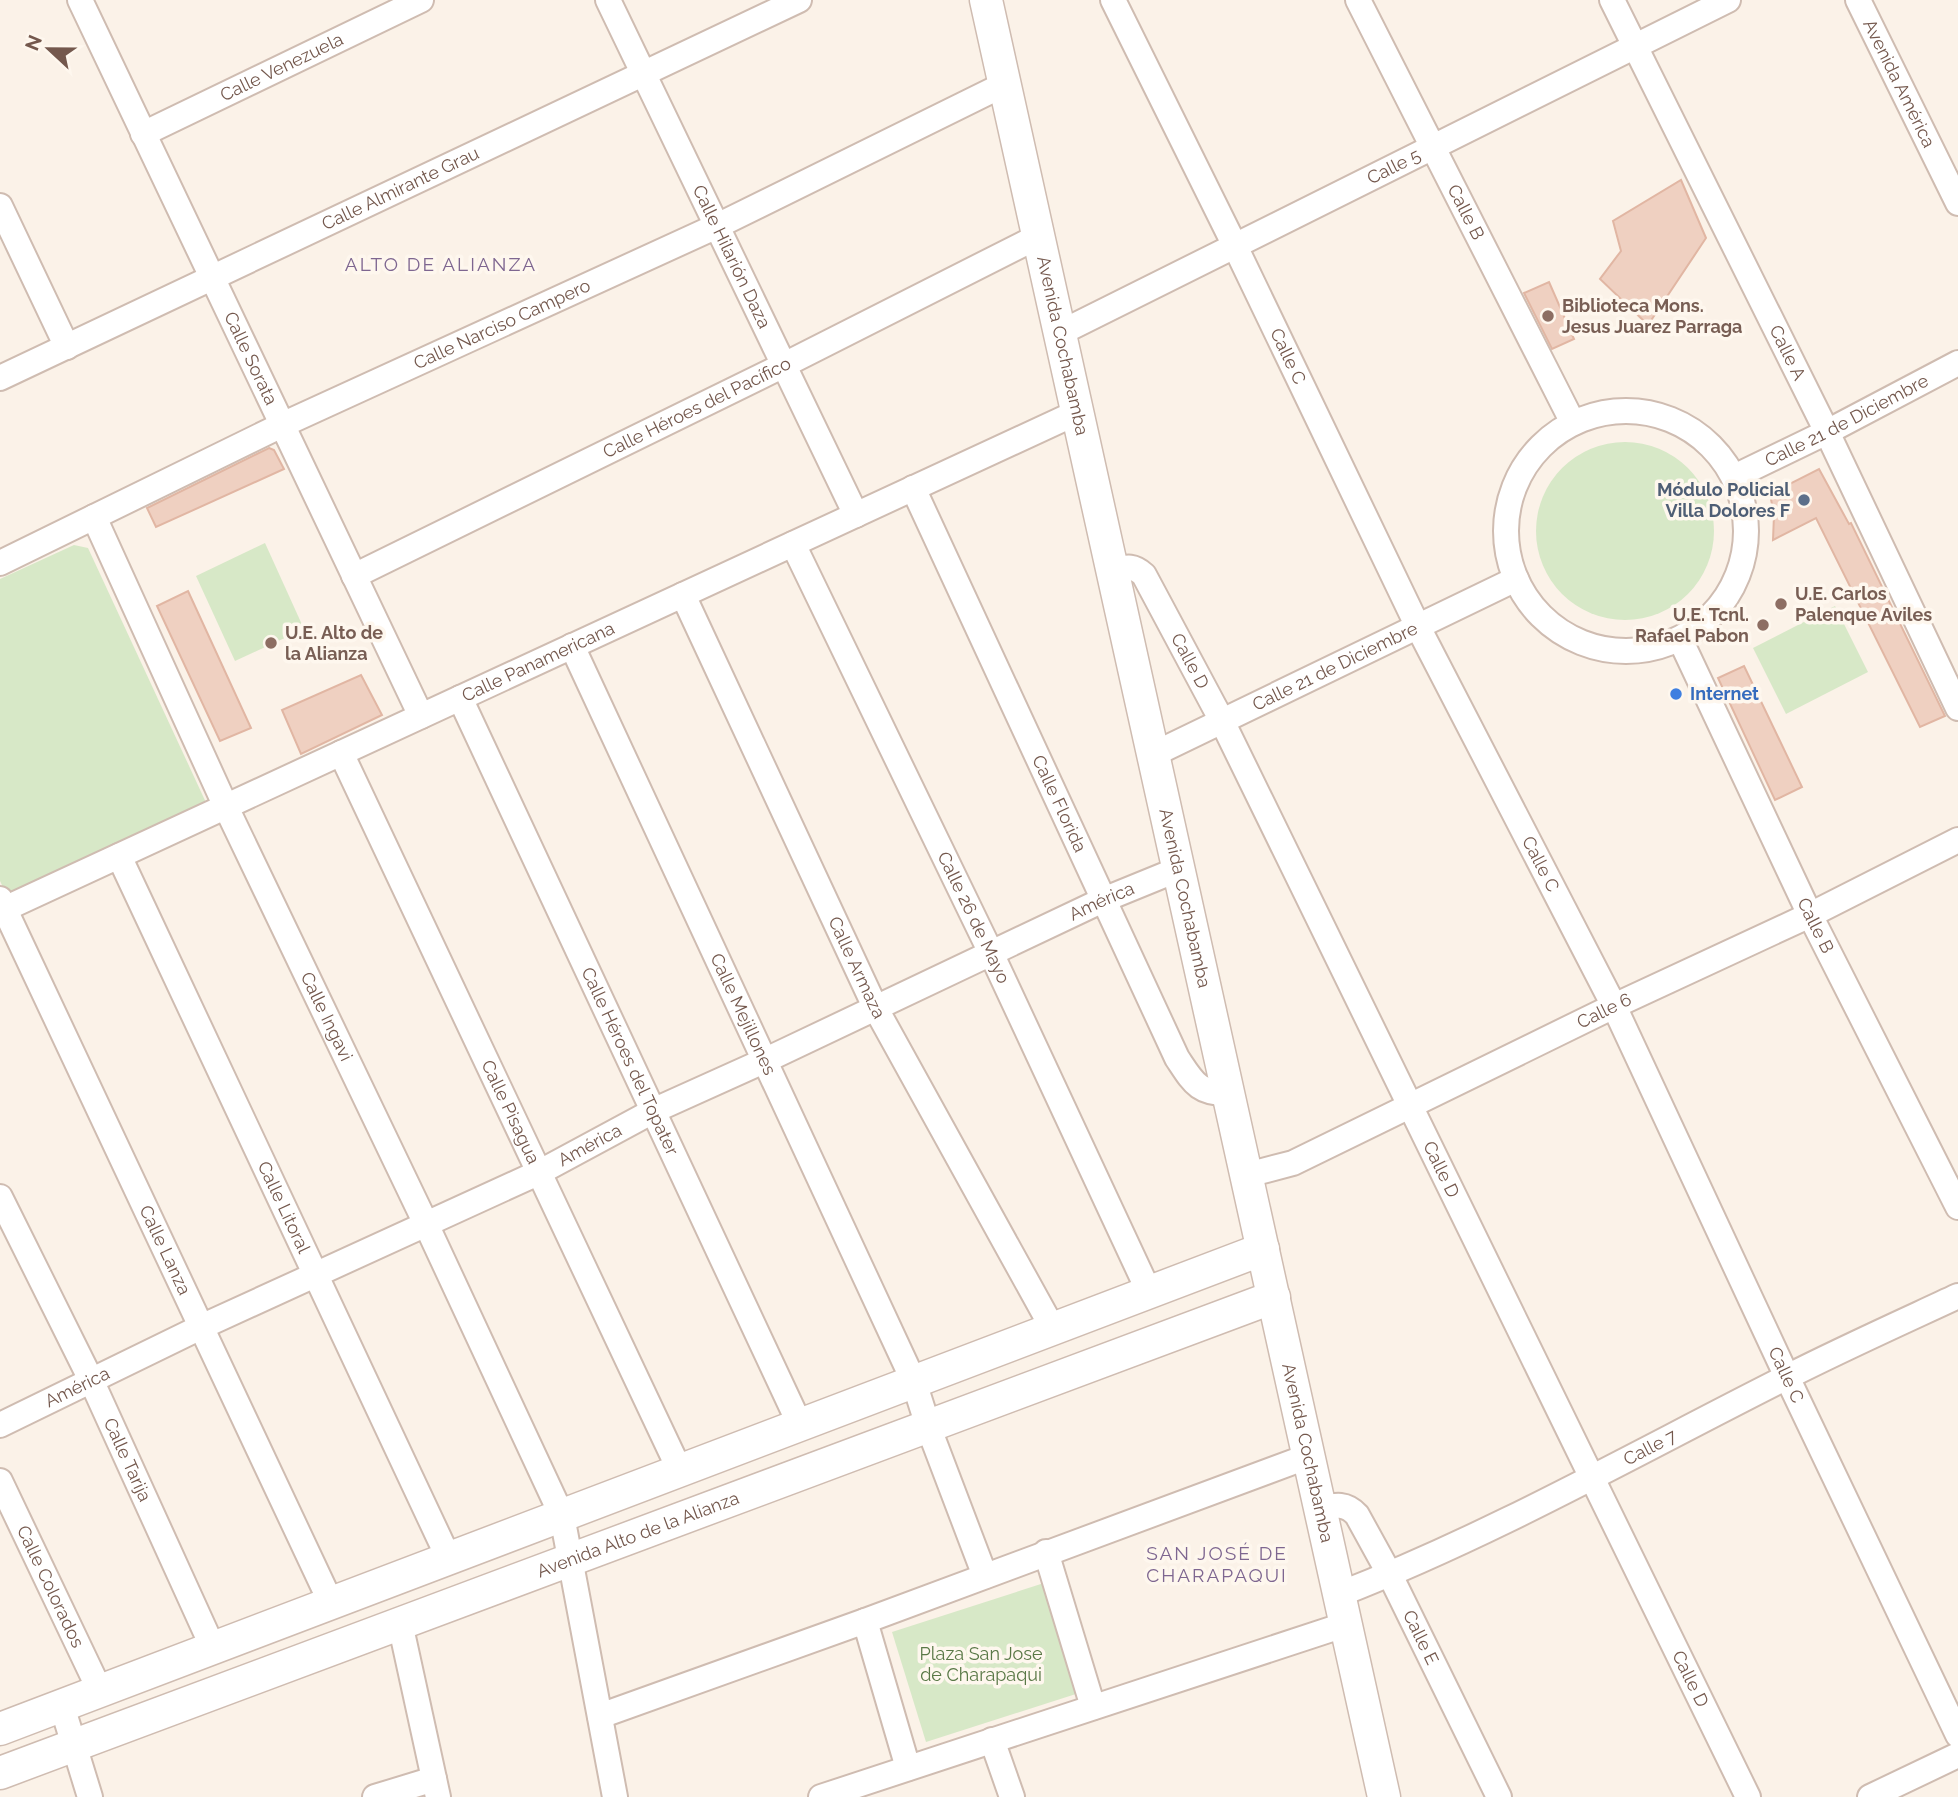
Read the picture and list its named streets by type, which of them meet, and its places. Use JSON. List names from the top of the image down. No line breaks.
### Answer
{"streets":{"street":["Calle Venezuela","Avenida América","Calle 5","Calle Almirante Grau","Calle B","Calle Hilarión Daza","Calle Narciso Campero","Avenida Cochabamba","Calle A","Calle C","Calle Sorata","Calle Héroes del Pacífico","Calle 21 de Diciembre","Calle D","Calle Panamericana","Calle Florida","América","Calle 26 de Mayo","Calle Armaza","Calle 6","Calle Mejillones","Calle Ingavi","Calle Héroes del Topater","Calle Pisagua","Calle Litoral","Calle Lanza","Calle 7","Calle Tarija","Avenida Alto de la Alianza","Calle Colorados","Calle E"]},"crossings":[["Calle Venezuela","Calle Sorata"],["Calle 5","Calle B"],["Calle 5","Avenida Cochabamba"],["Calle 5","Calle A"],["Calle 5","Calle C"],["Calle Almirante Grau","Calle Hilarión Daza"],["Calle Almirante Grau","Calle Sorata"],["Calle B","Calle 21 de Diciembre"],["Calle B","Calle 6"],["Calle Hilarión Daza","Calle Narciso Campero"],["Calle Hilarión Daza","Calle Héroes del Pacífico"],["Calle Hilarión Daza","Calle Panamericana"],["Calle Narciso Campero","Avenida Cochabamba"],["Calle Narciso Campero","Calle Sorata"],["Calle Narciso Campero","Calle Ingavi"],["Avenida Cochabamba","Calle Héroes del Pacífico"],["Avenida Cochabamba","Calle 21 de Diciembre"],["Avenida Cochabamba","Calle D"],["Avenida Cochabamba","Calle Panamericana"],["Avenida Cochabamba","Calle Florida"],["Avenida Cochabamba","América"],["Avenida Cochabamba","Calle 6"],["Avenida Cochabamba","Calle 7"],["Avenida Cochabamba","Avenida Alto de la Alianza"],["Avenida Cochabamba","Calle E"],["Calle A","Calle 21 de Diciembre"],["Calle C","Calle 21 de Diciembre"],["Calle C","Calle 6"],["Calle C","Calle 7"],["Calle Sorata","Calle Héroes del Pacífico"],["Calle Sorata","Calle Panamericana"],["Calle 21 de Diciembre","Calle D"],["Calle D","Calle 6"],["Calle D","Calle 7"],["Calle Panamericana","Calle Florida"],["Calle Panamericana","Calle 26 de Mayo"],["Calle Panamericana","Calle Armaza"],["Calle Panamericana","Calle Mejillones"],["Calle Panamericana","Calle Ingavi"],["Calle Panamericana","Calle Héroes del Topater"],["Calle Panamericana","Calle Pisagua"],["Calle Panamericana","Calle Litoral"],["Calle Panamericana","Calle Lanza"],["Calle Florida","América"],["América","Calle 26 de Mayo"],["América","Calle Armaza"],["América","Calle Mejillones"],["América","Calle Ingavi"],["América","Calle Héroes del Topater"],["América","Calle Pisagua"],["América","Calle Litoral"],["América","Calle Lanza"],["América","Calle Tarija"],["Calle Mejillones","Avenida Alto de la Alianza"],["Calle Ingavi","Avenida Alto de la Alianza"],["Calle 7","Calle E"]],"districts":["ALTO DE ALIANZA","SAN JOSÉ DE CHARAPAQUI"],"parks":["Plaza San Jose de Charapaqui"],"places":["Biblioteca Mons. Jesus Juarez Parraga","Módulo Policial Villa Dolores F","U.E. Carlos Palenque Aviles","U.E. Tcnl. Rafael Pabon","U.E. Alto de la Alianza","Internet"],"north":"left"}
